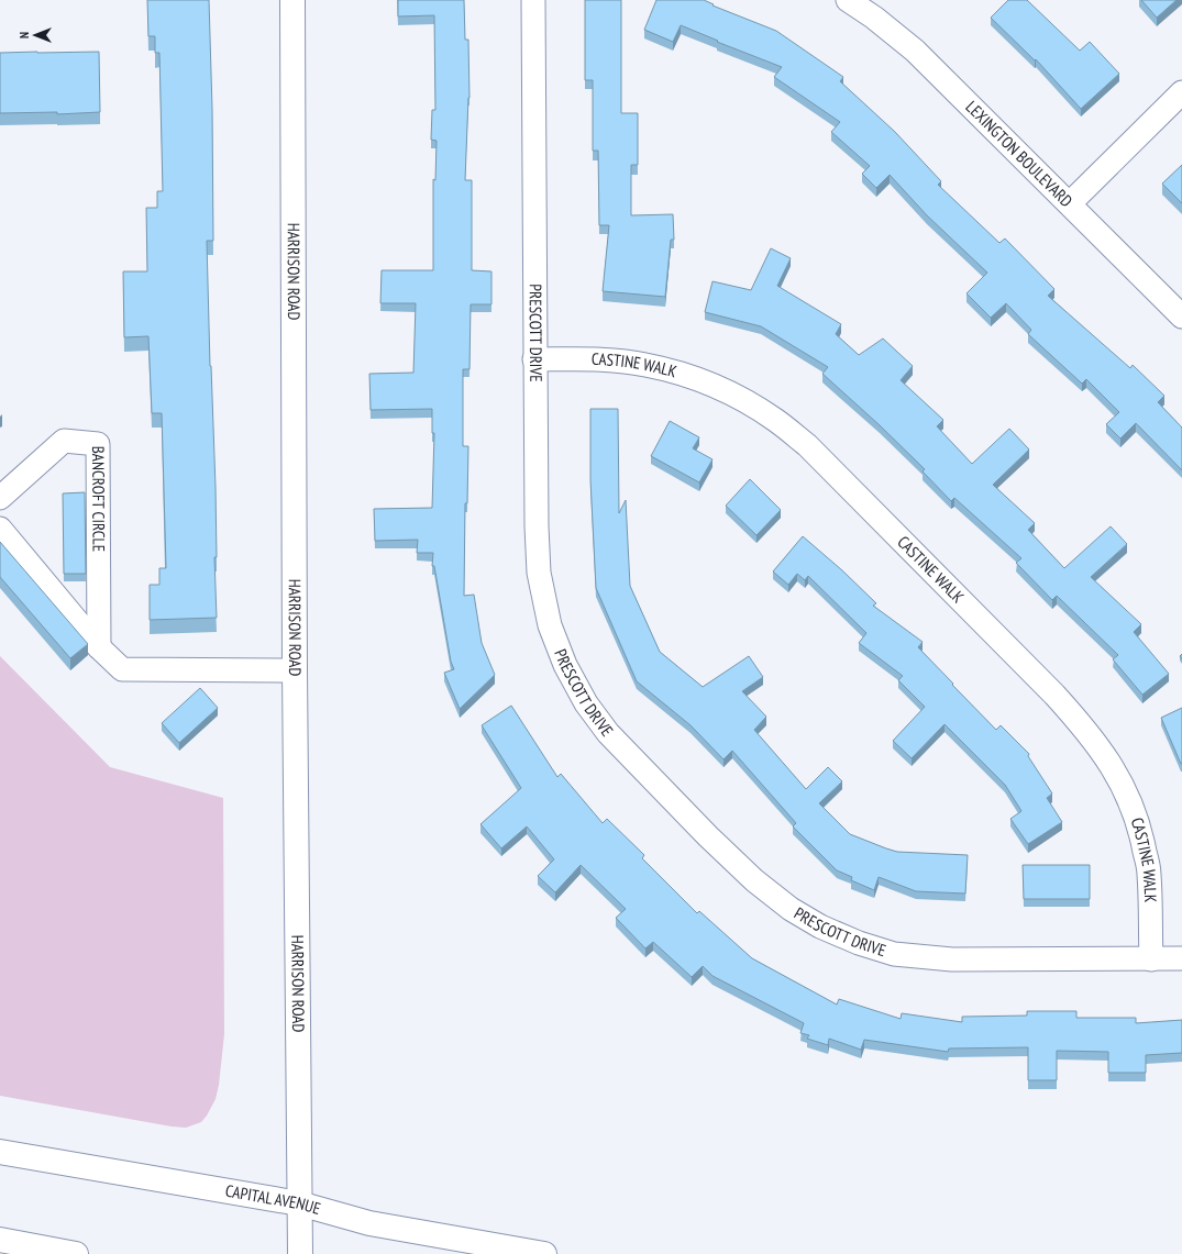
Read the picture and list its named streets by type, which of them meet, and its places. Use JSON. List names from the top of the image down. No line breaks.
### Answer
{"streets":{"main road":["HARRISON ROAD","CAPITAL AVENUE"],"street":["LEXINGTON BOULEVARD","PRESCOTT DRIVE","CASTINE WALK","BANCROFT CIRCLE"]},"crossings":[["HARRISON ROAD","CAPITAL AVENUE"],["PRESCOTT DRIVE","CASTINE WALK"]],"north":"left"}
